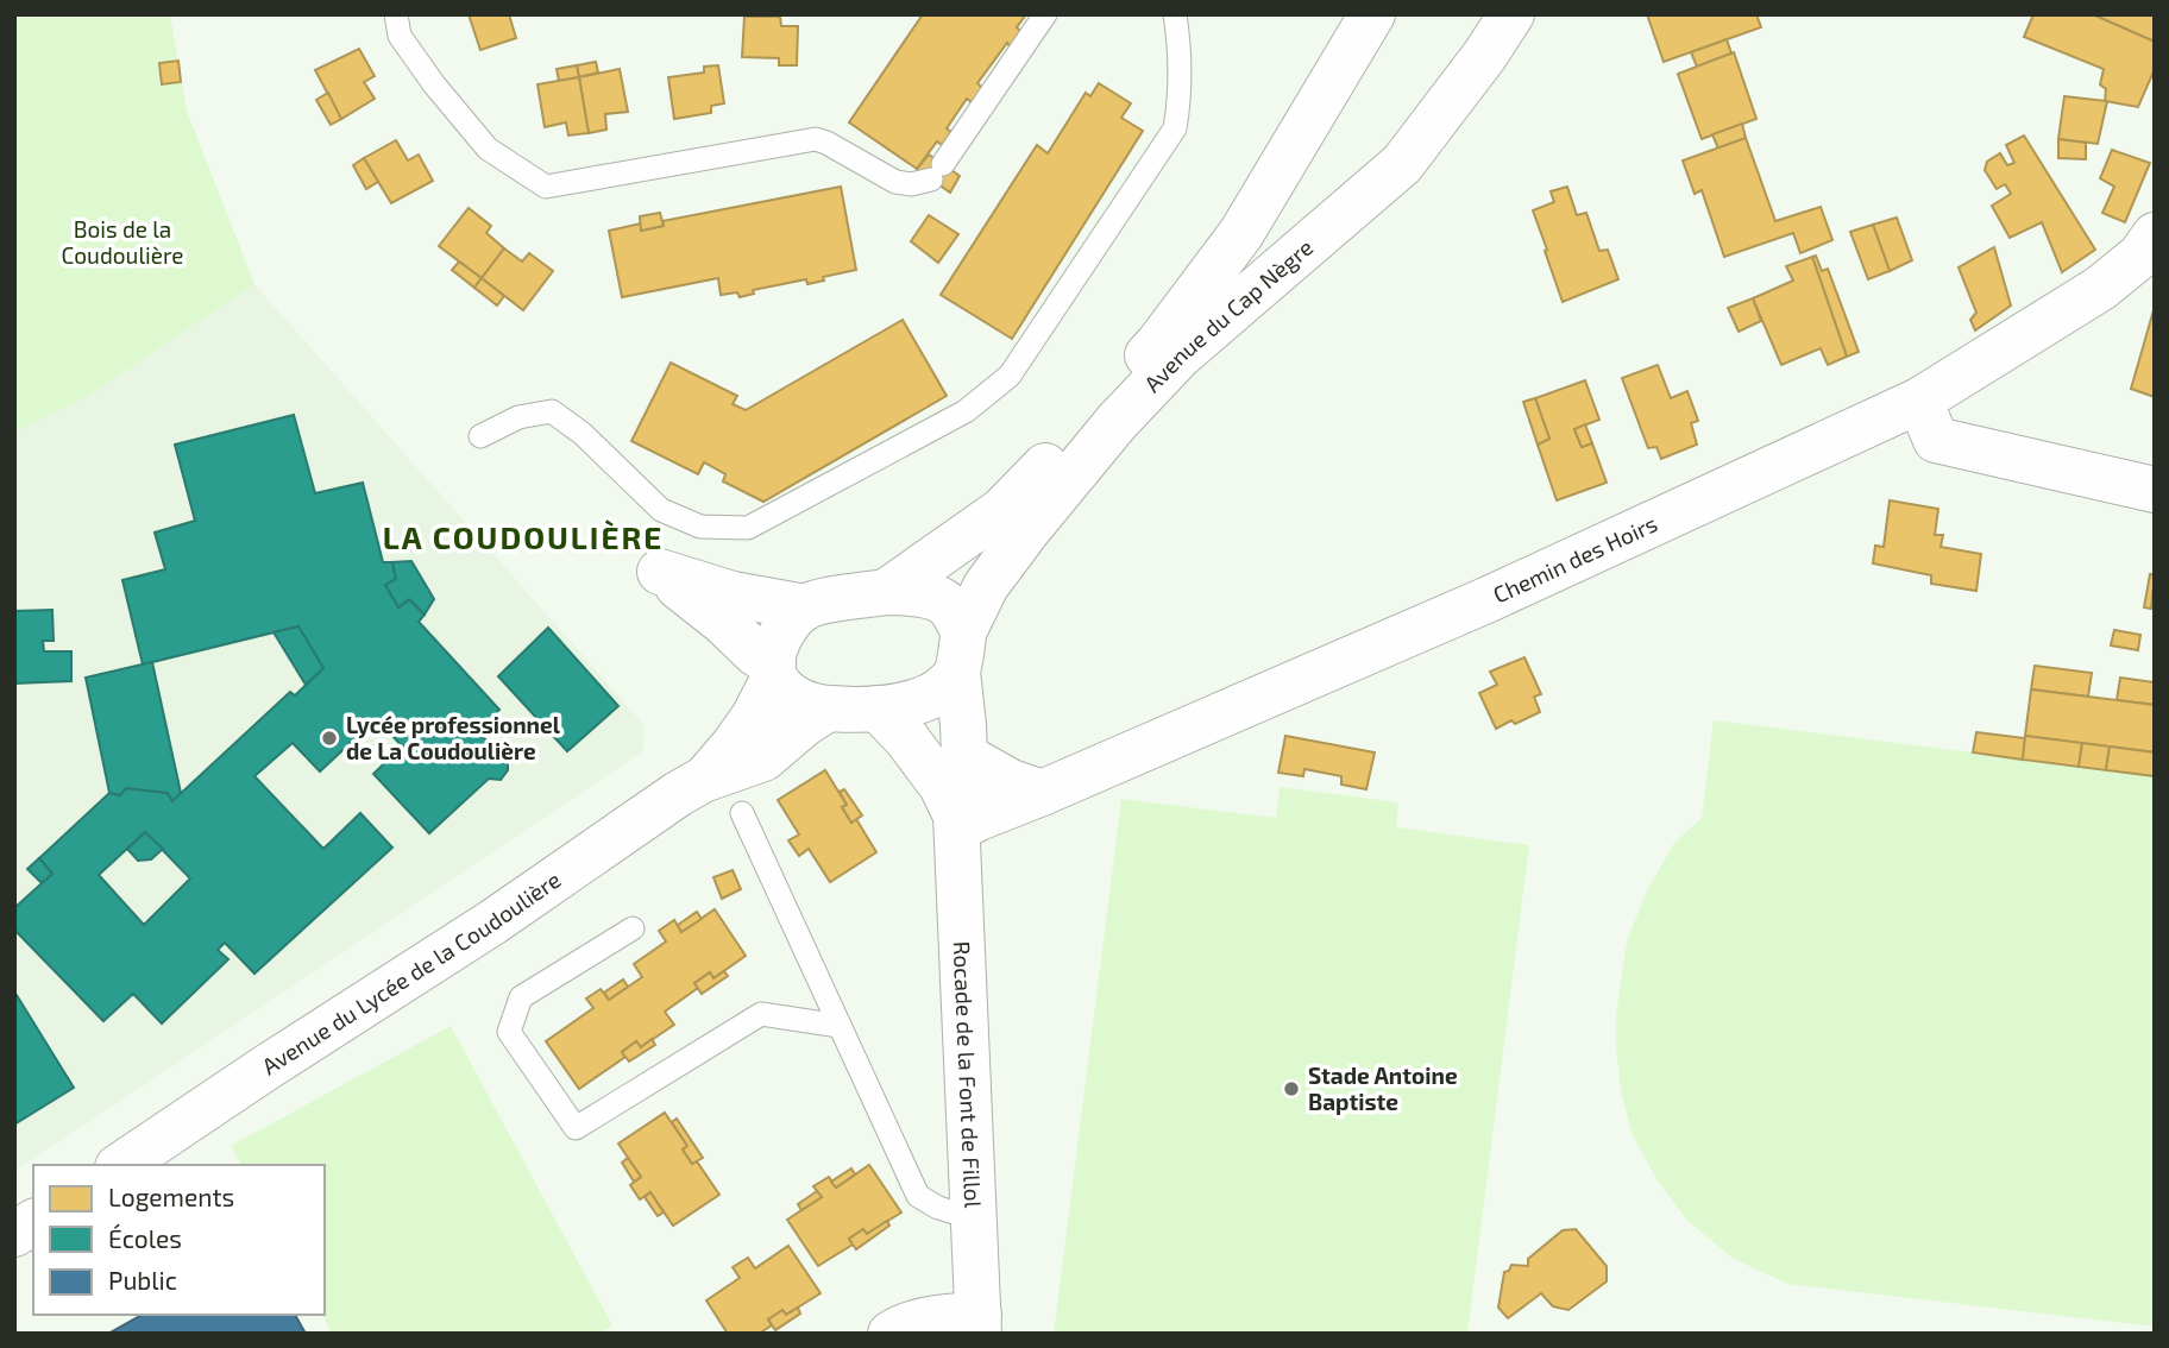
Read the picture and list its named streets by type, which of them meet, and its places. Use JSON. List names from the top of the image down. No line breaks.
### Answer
{"streets":{"street":["Avenue du Cap Nègre","Chemin des Hoirs","Avenue du Lycée de la Coudoulière","Rocade de la Font de Fillol"]},"crossings":[["Avenue du Cap Nègre","Avenue du Lycée de la Coudoulière"],["Avenue du Cap Nègre","Rocade de la Font de Fillol"],["Chemin des Hoirs","Rocade de la Font de Fillol"],["Avenue du Lycée de la Coudoulière","Rocade de la Font de Fillol"]],"districts":["LA COUDOULIÈRE"],"parks":["Bois de la Coudoulière"],"places":["Lycée professionnel de La Coudoulière","Stade Antoine Baptiste"],"legend":["Logements","Écoles","Public"]}
